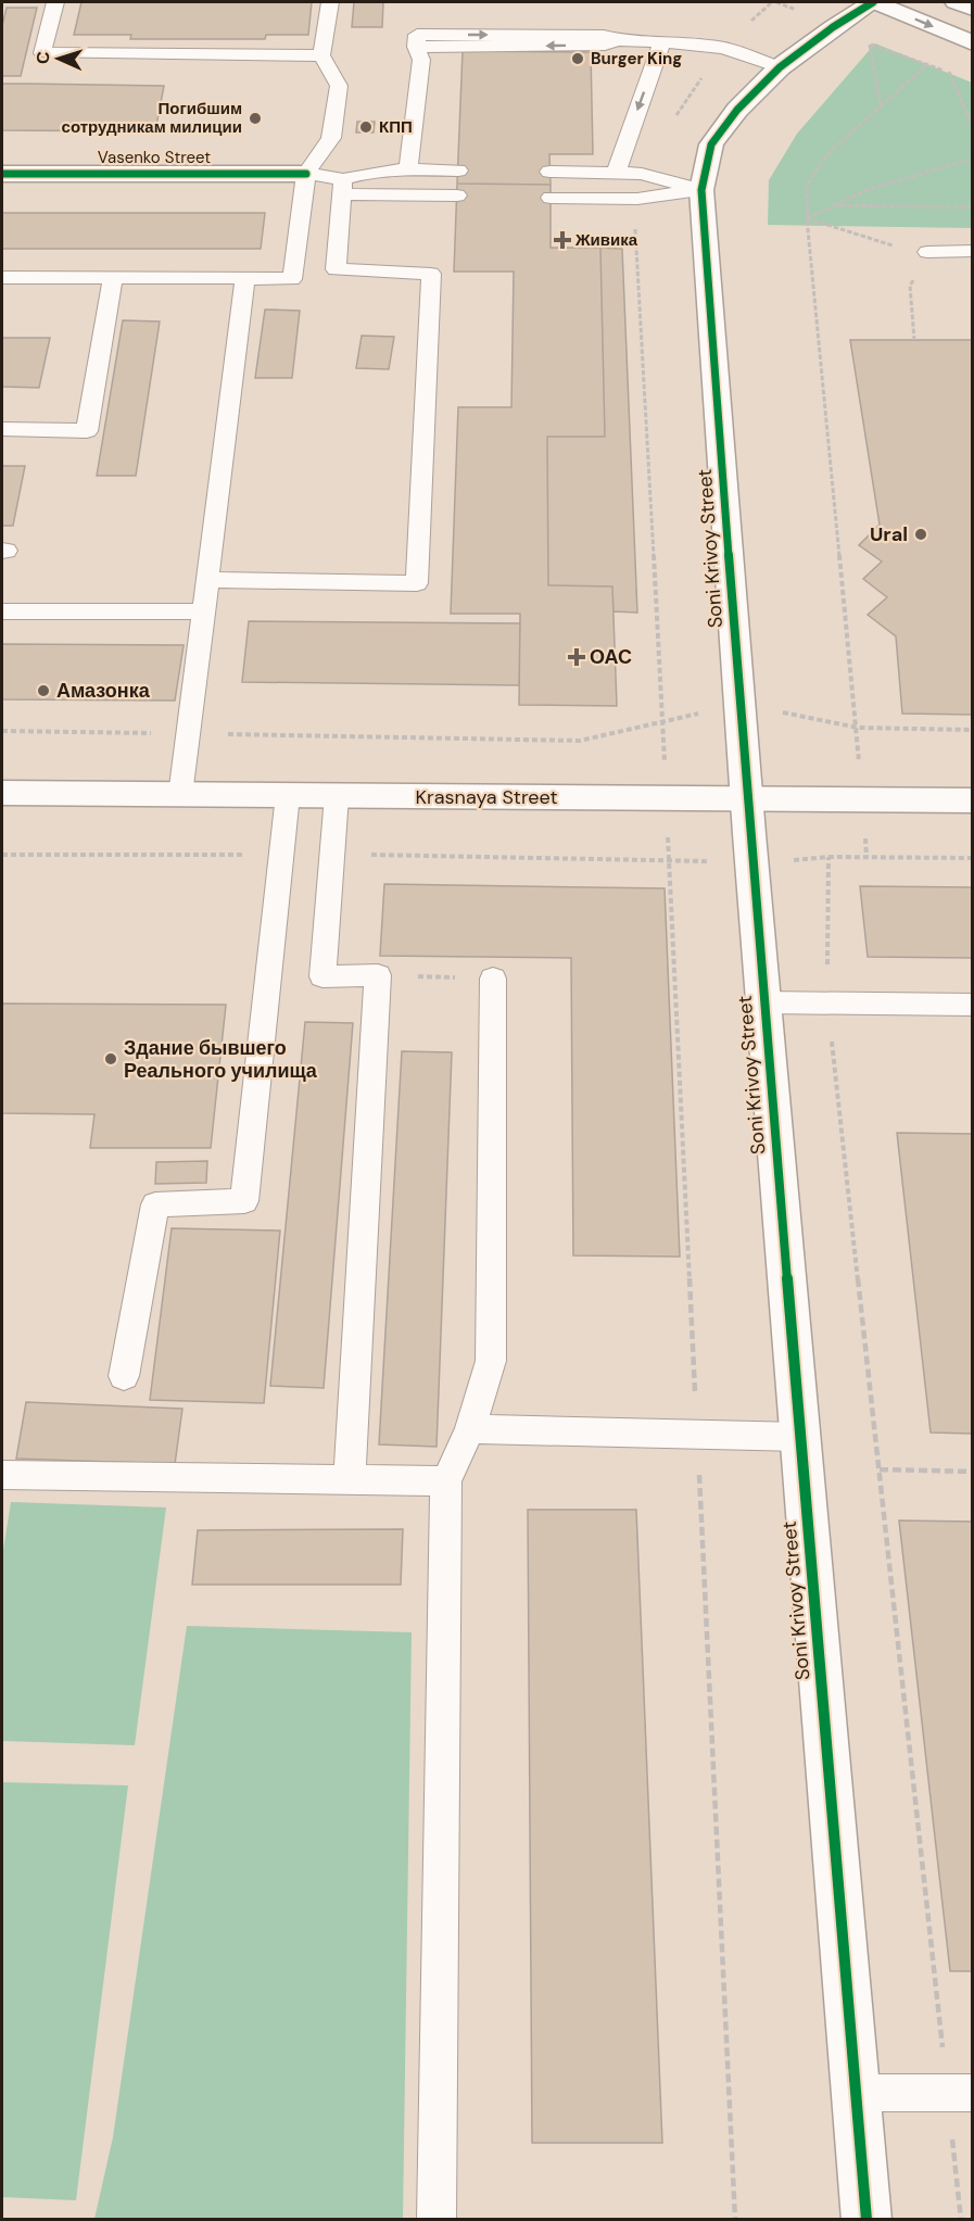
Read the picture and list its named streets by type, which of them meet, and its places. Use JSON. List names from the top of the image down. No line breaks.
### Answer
{"streets":{"street":["Vasenko Street","Soni Krivoy Street","Krasnaya Street"]},"crossings":[["Soni Krivoy Street","Krasnaya Street"]],"places":{"other":["Burger King","Погибшим сотрудникам милиции","КПП","Ural","Амазонка","Здание бывшего Реального училища"],"health":["Живика","ОАС"]},"north":"left"}
